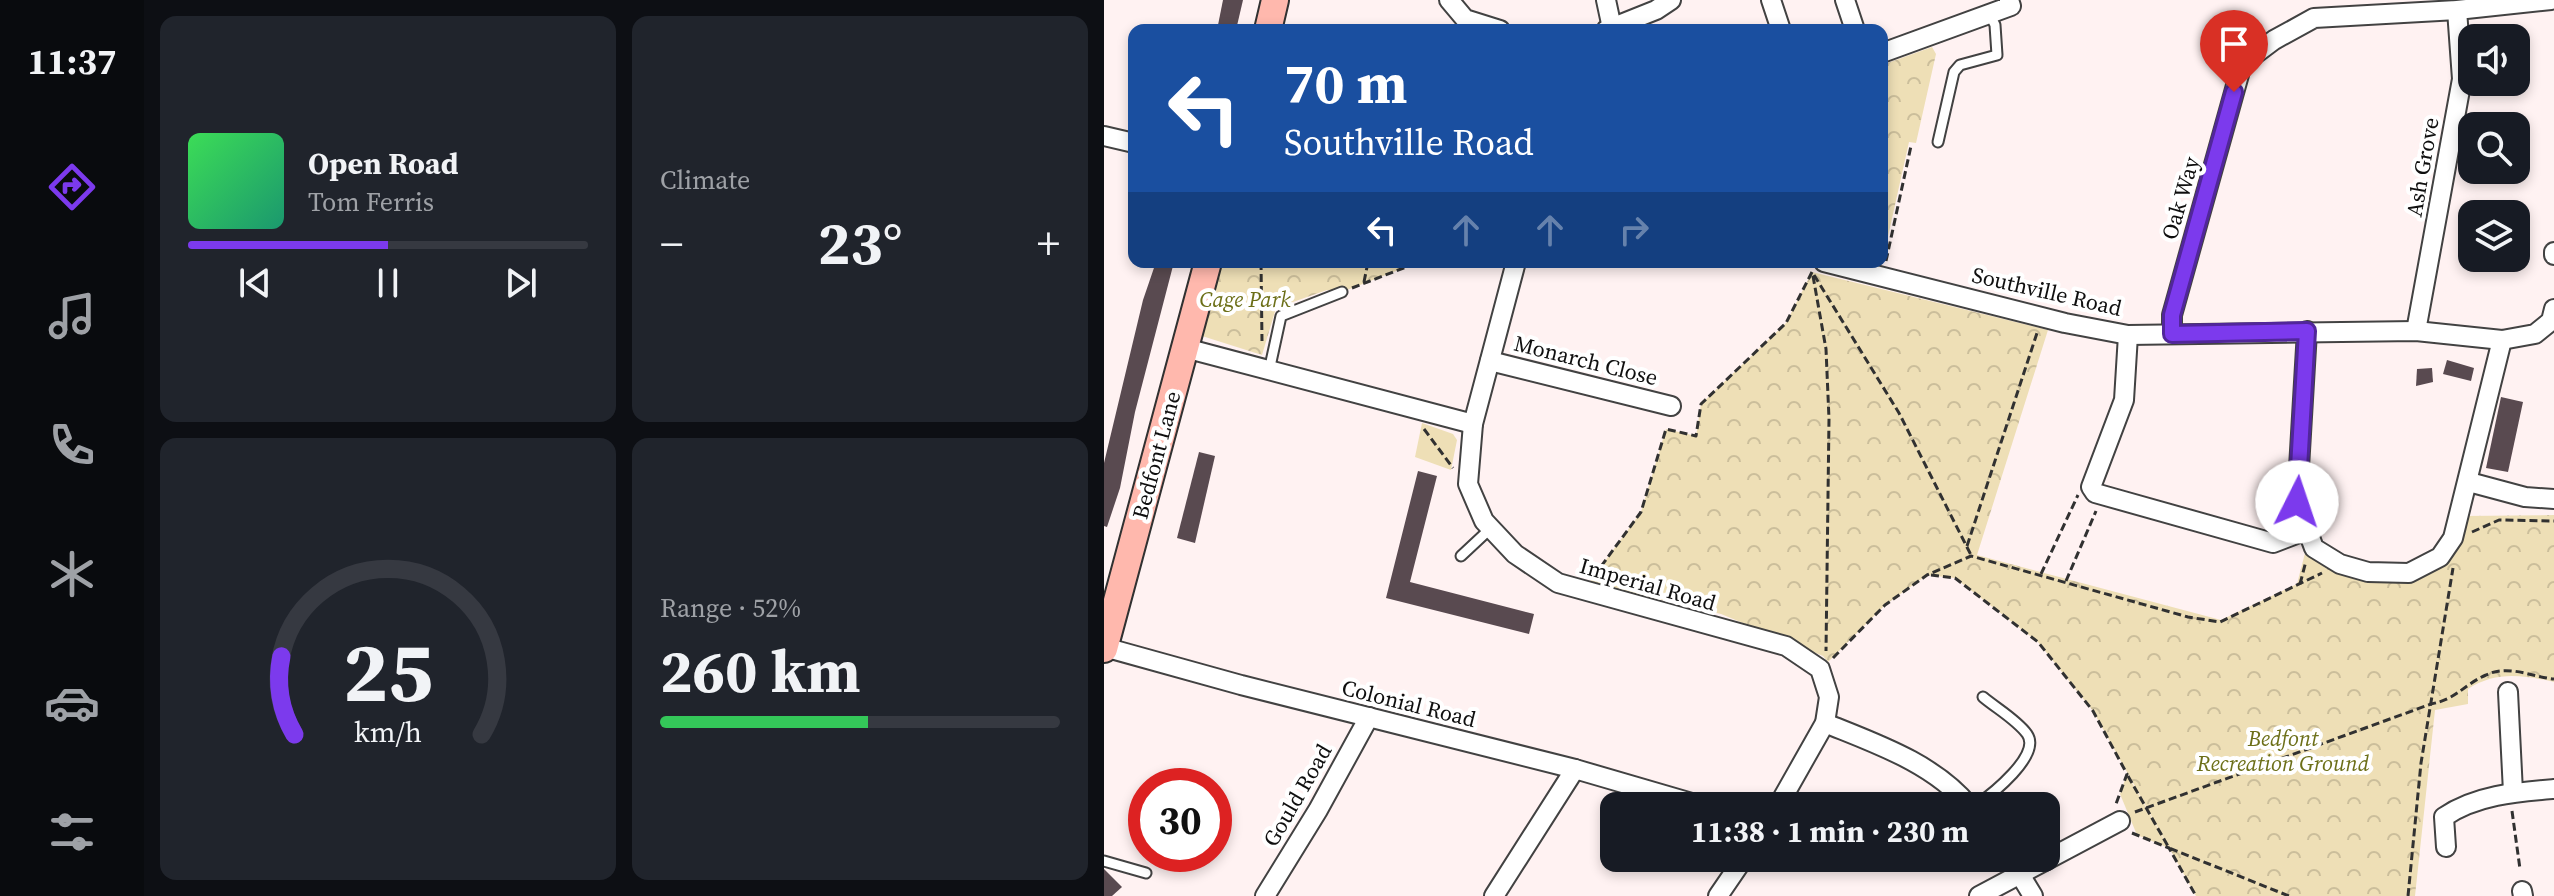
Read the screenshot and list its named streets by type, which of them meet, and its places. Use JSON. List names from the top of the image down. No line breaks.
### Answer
{"streets":{"main road":["Bedfont Lane"],"street":["Ash Grove","Oak Way","Southville Road","Monarch Close","Imperial Road","Colonial Road","Gould Road"]},"crossings":[["Ash Grove","Oak Way"],["Ash Grove","Southville Road"],["Oak Way","Southville Road"],["Bedfont Lane","Colonial Road"],["Colonial Road","Gould Road"]],"parks":["Cage Park","Bedfont Recreation Ground"],"page":{"tabs":"11:37","tile":["Climate",["Range · 52%","260 km"]],"turn":["70 m","Southville Road"],"song":["Open Road","Tom Ferris"],"heat":["−","23°","+"],"limit":"30","trip":"11:38 · 1 min · 230 m","gauge":["25","km/h"]}}
